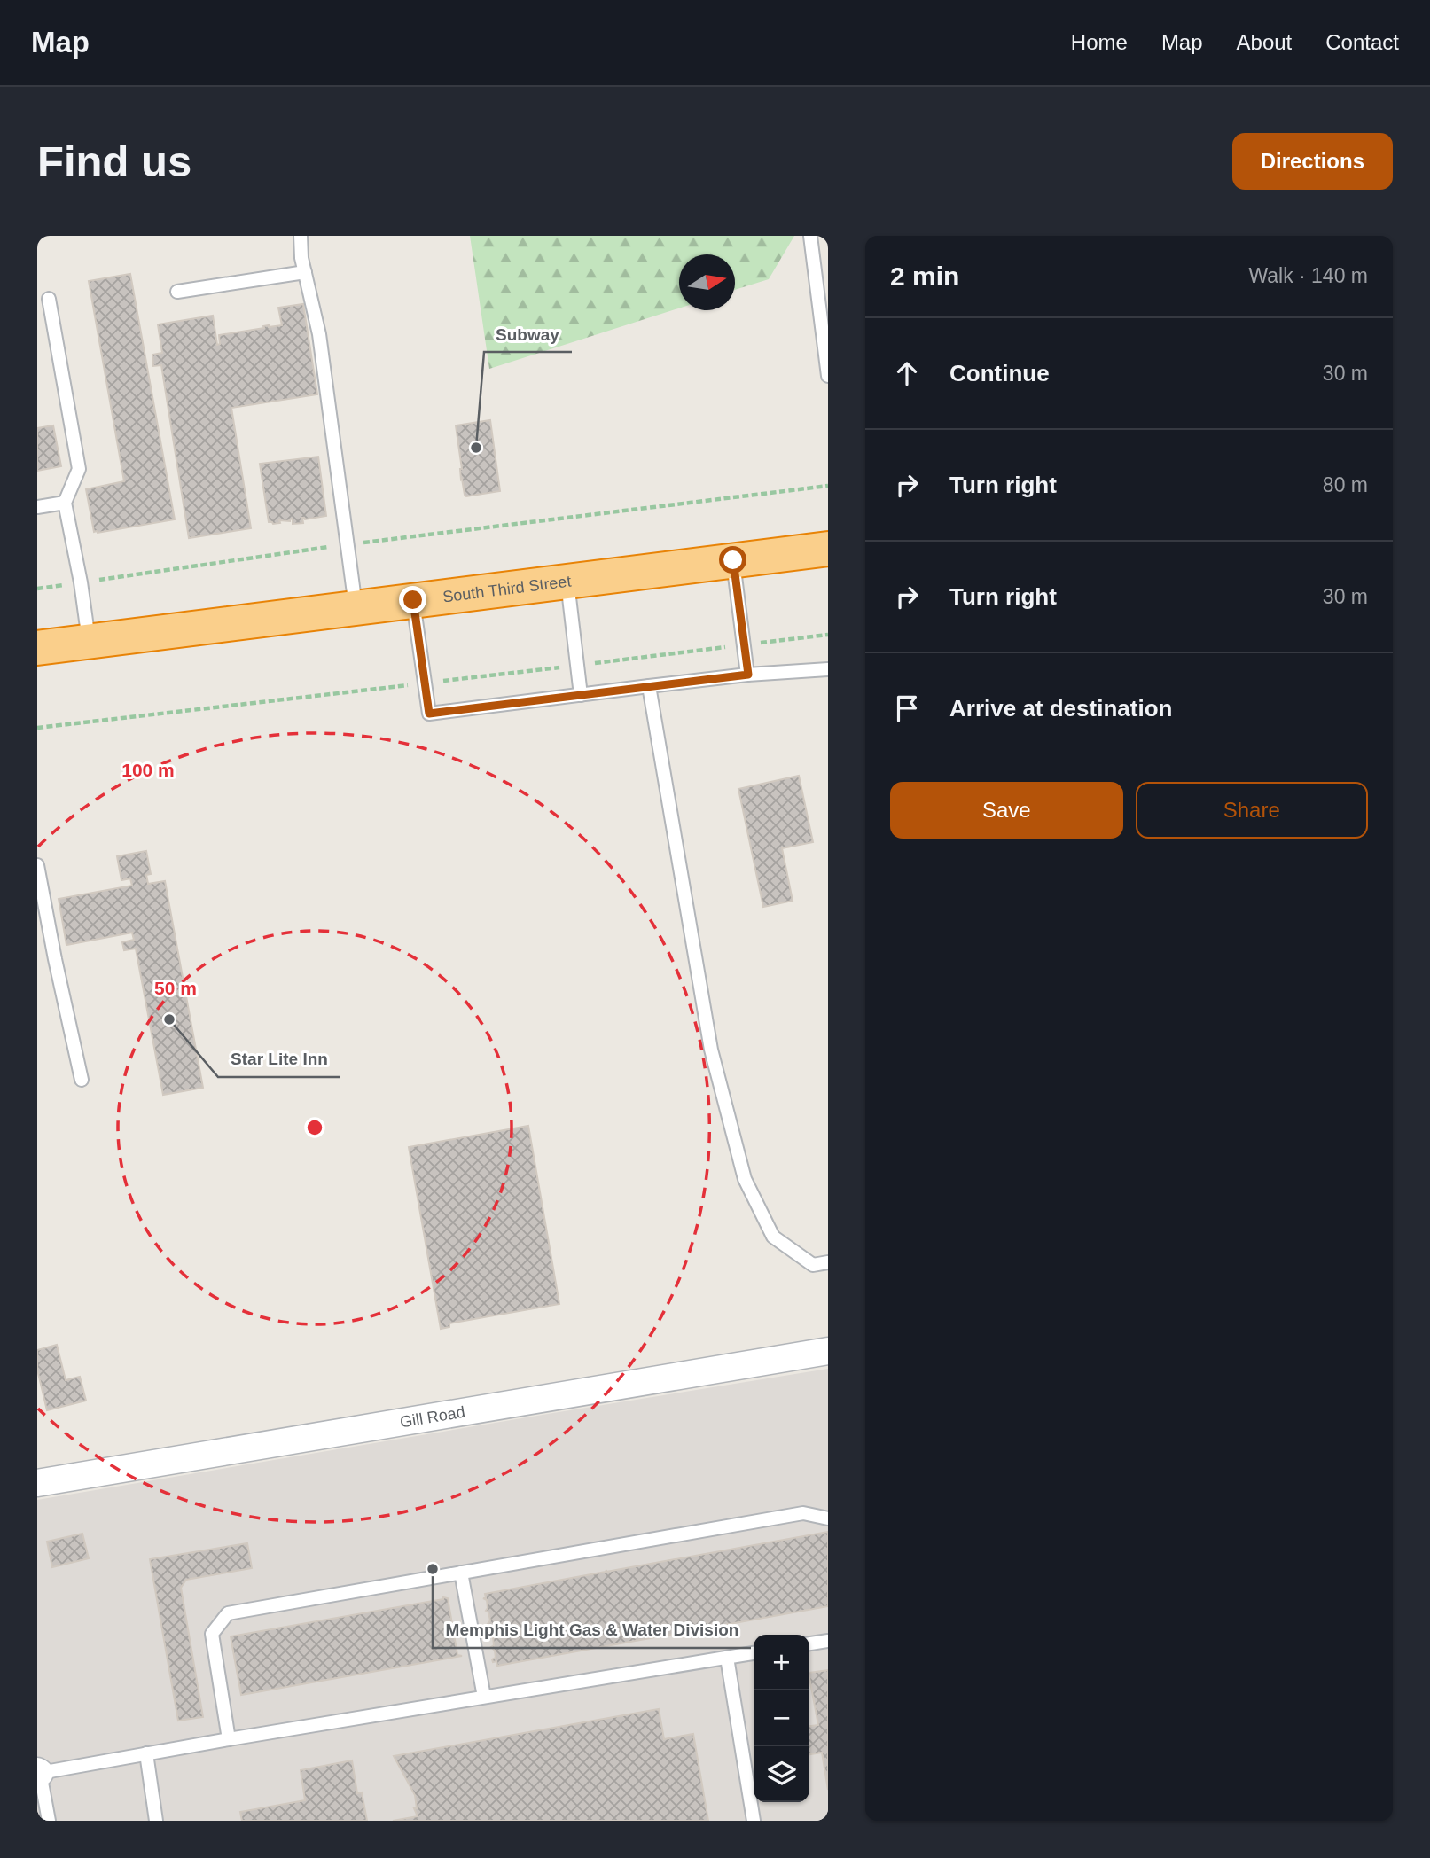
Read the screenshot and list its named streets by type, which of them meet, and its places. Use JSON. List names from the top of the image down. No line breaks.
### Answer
{"streets":{"highway":["South Third Street"],"street":["Gill Road"]},"places":["Subway","Star Lite Inn","Memphis Light Gas & Water Division"],"north":"right","page":{"header":"Map","nav":["Home","Map","About","Contact"],"buttons":["Directions",["Save","Share"]],"title":"Find us","heading":["2 min","Walk · 140 m"],"list":[["Continue","30 m"],["Turn right","80 m"],["Turn right","30 m"],"Arrive at destination"],"map_buttons":["+","−"]},"rings":["100 m","50 m"]}
